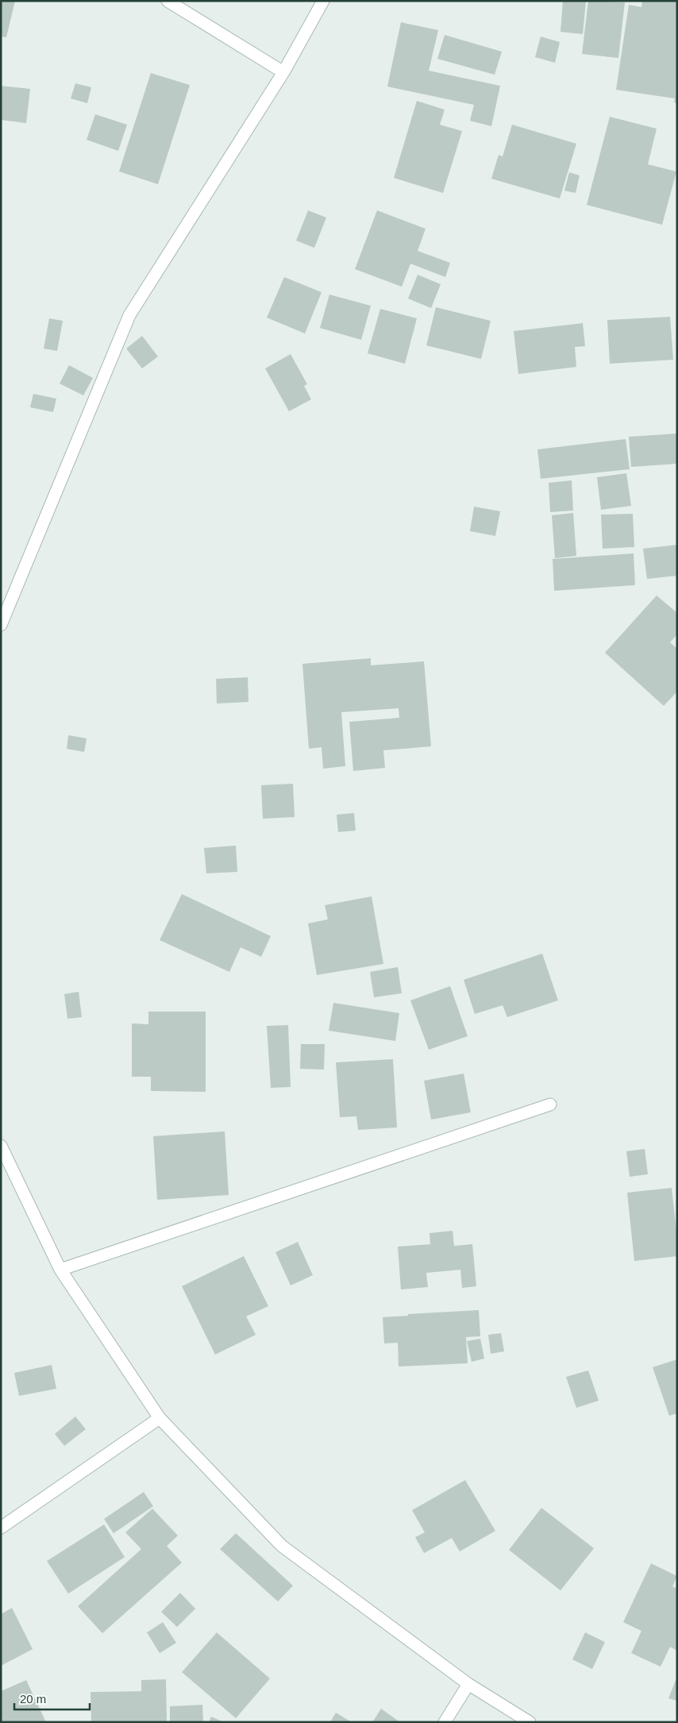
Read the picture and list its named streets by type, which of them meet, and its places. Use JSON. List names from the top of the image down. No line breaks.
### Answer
{"scale_bar":"20 m"}
